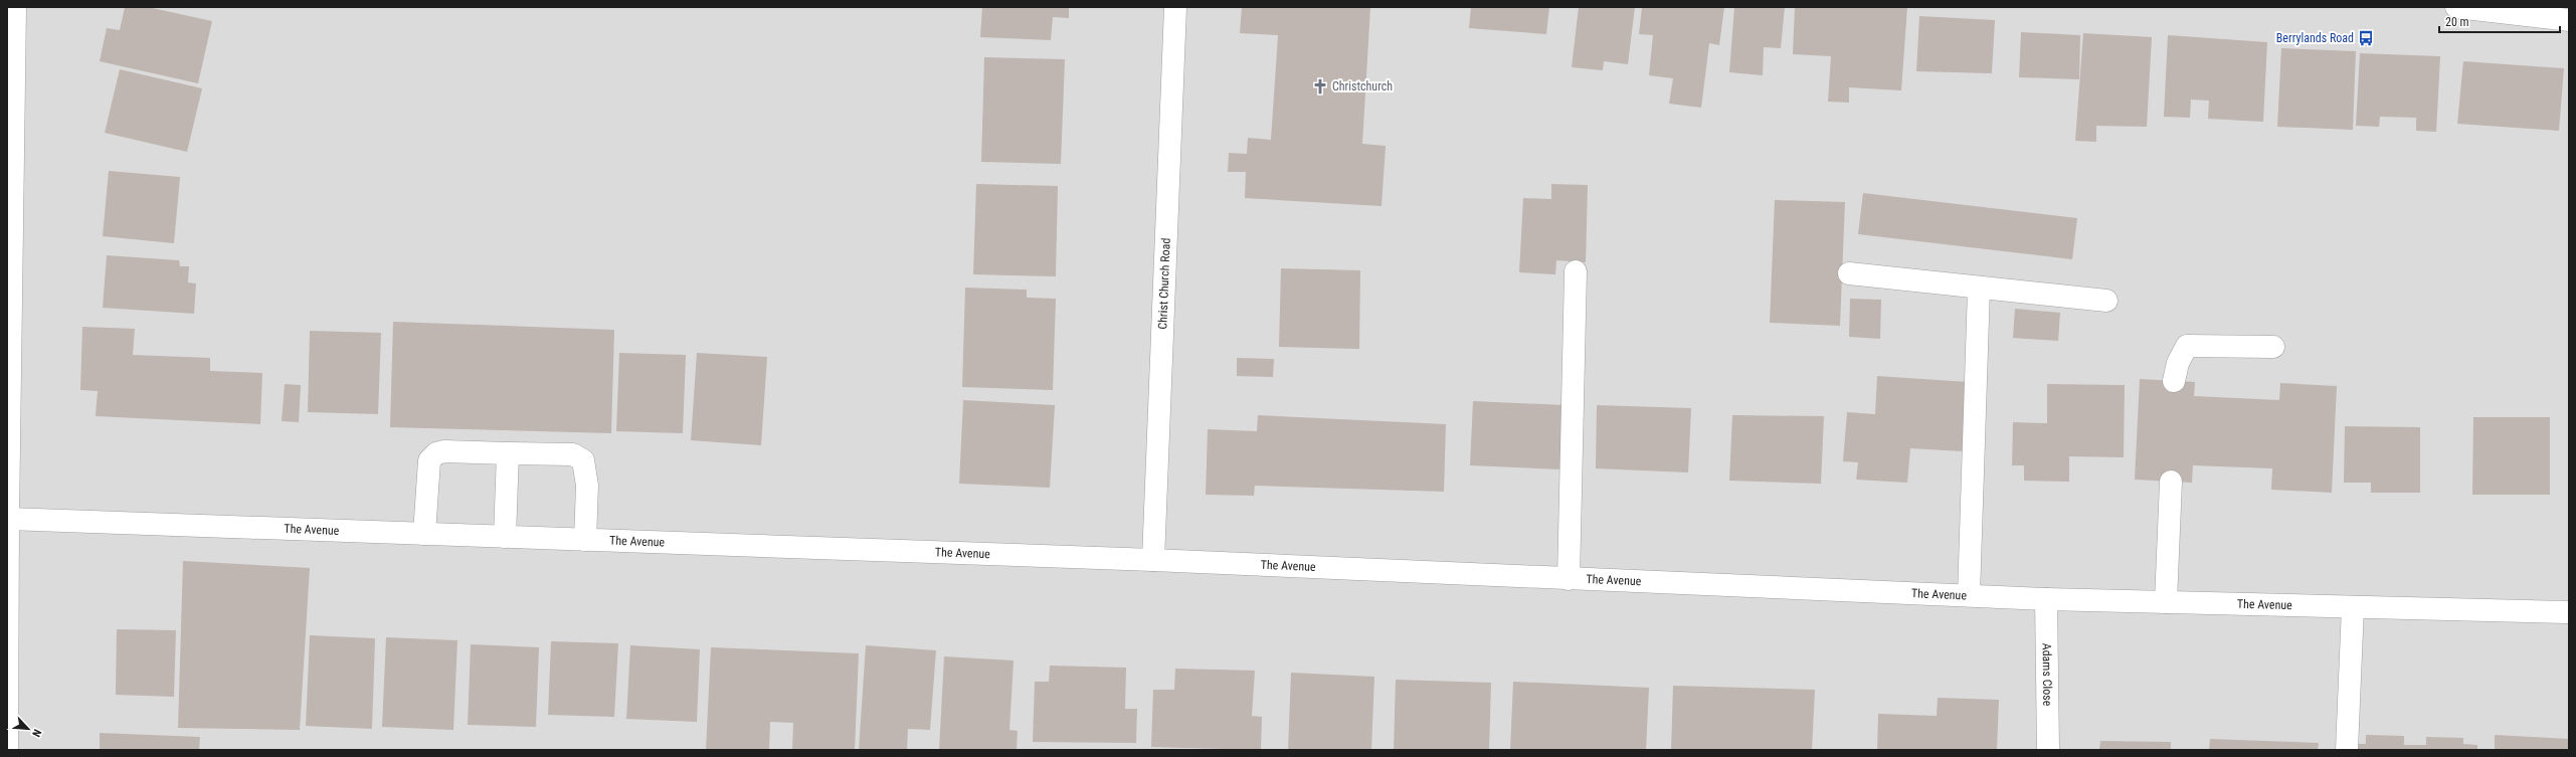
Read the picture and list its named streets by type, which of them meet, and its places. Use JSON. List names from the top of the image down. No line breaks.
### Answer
{"streets":{"street":["Christ Church Road","The Avenue","Adams Close"]},"crossings":[["Christ Church Road","The Avenue"],["The Avenue","Adams Close"]],"places":{"bus stop":["Berrylands Road"],"church":["Christchurch"]},"scale_bar":"20 m","north":"bottom right"}
